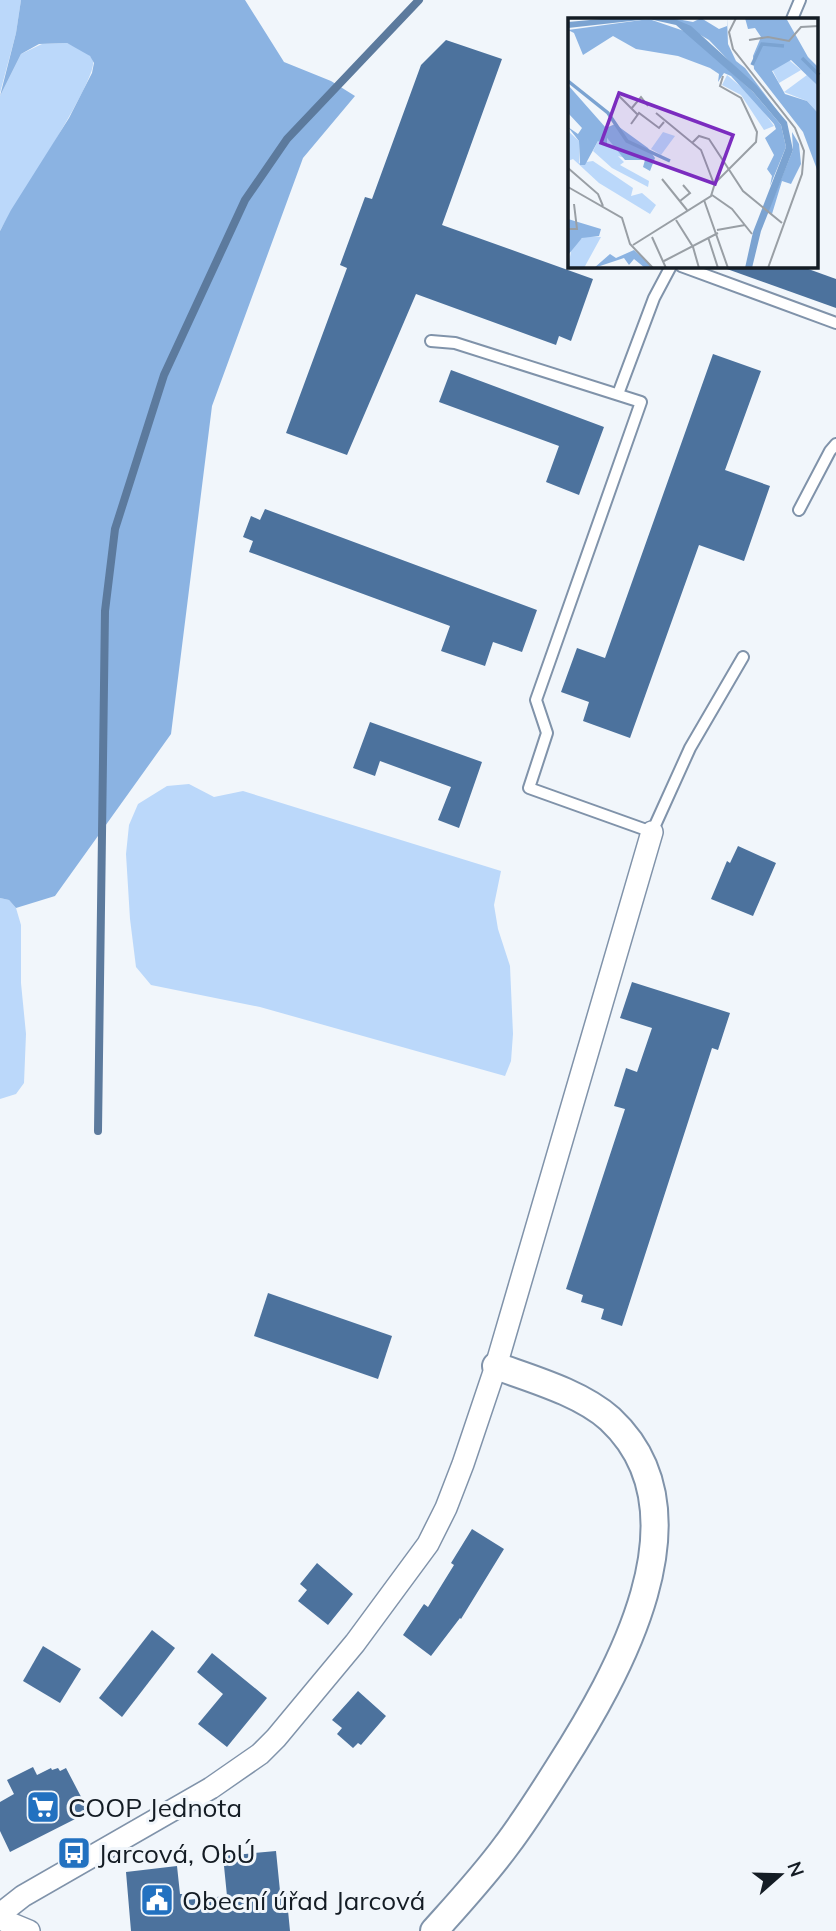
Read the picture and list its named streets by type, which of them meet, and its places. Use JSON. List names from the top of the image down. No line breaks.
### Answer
{"places":{"supermarket":["COOP Jednota"],"bus stop":["Jarcová, ObÚ"],"public building":["Obecní úřad Jarcová"]},"north":"right"}
